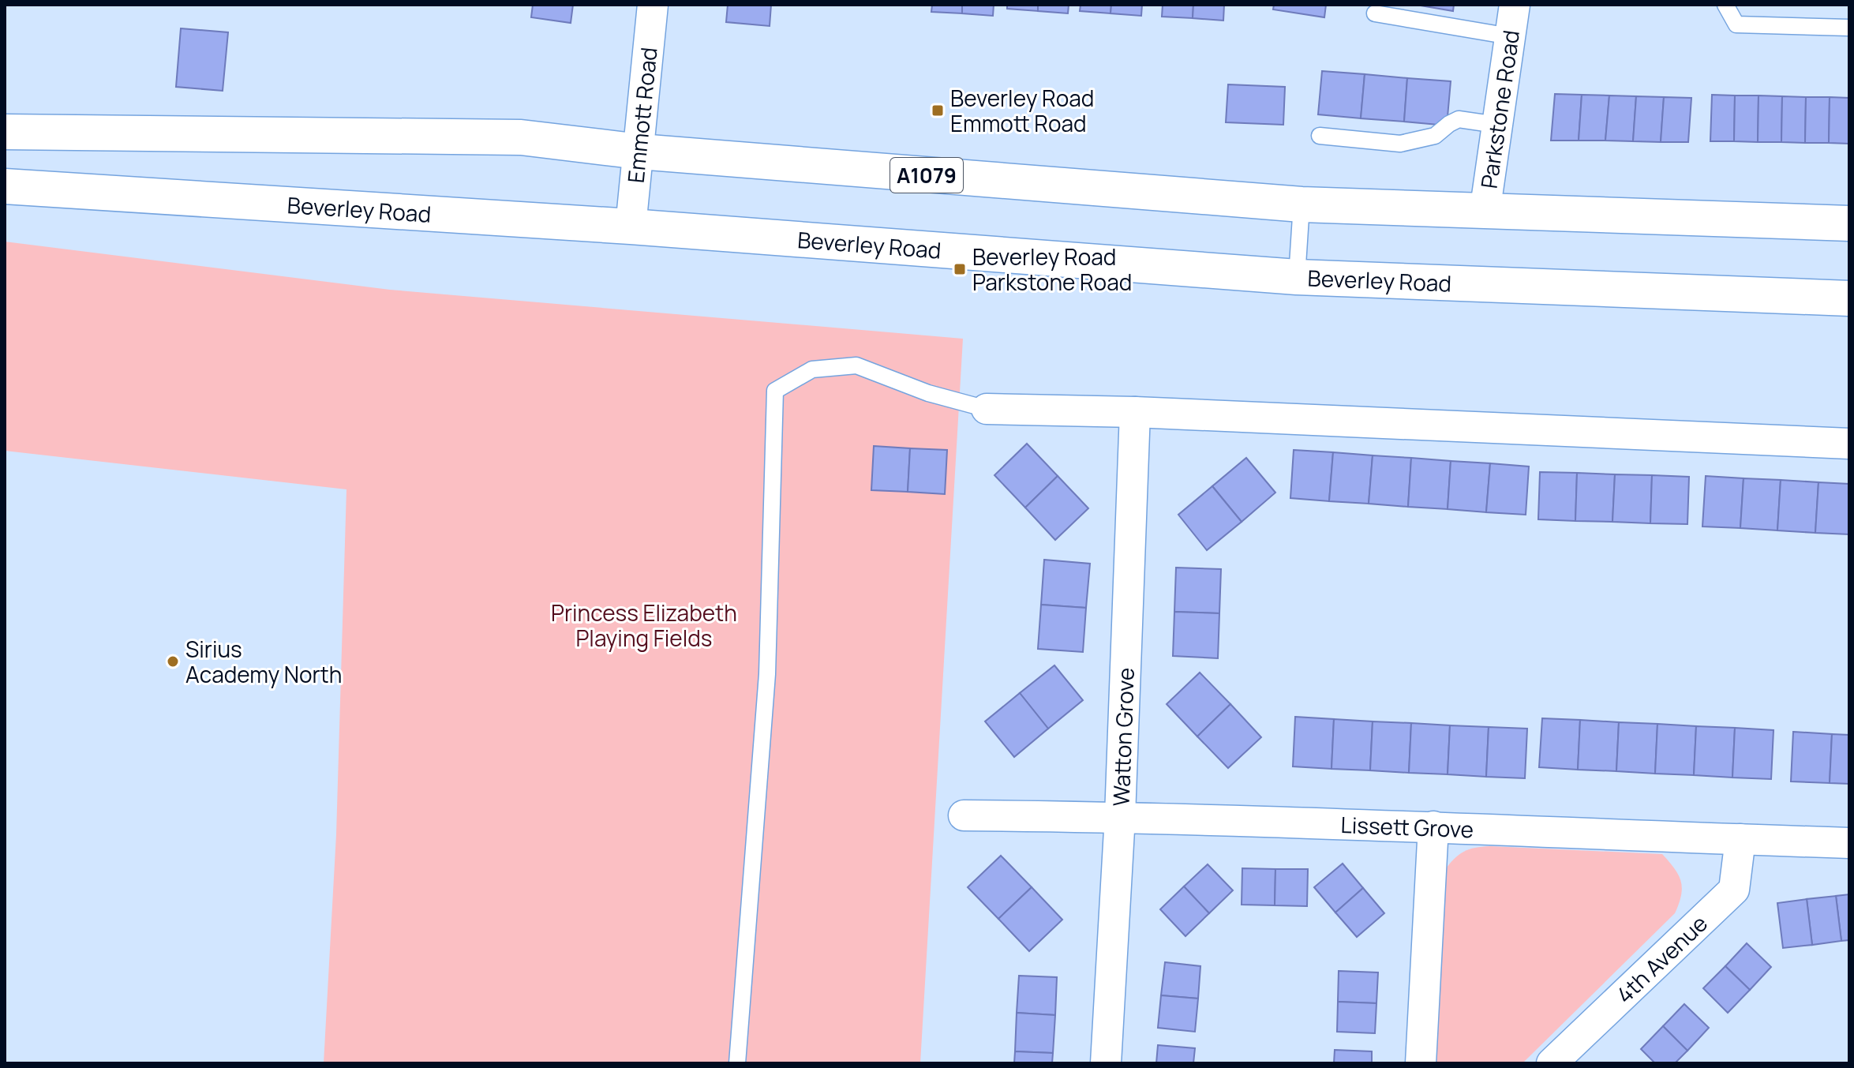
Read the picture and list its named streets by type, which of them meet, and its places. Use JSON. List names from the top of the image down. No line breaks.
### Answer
{"streets":{"main road":["A1079","Beverley Road"],"street":["Parkstone Road","Emmott Road","Watton Grove","Lissett Grove","4th Avenue"]},"crossings":[["Parkstone Road","A1079"],["Emmott Road","A1079"],["Emmott Road","Beverley Road"],["Watton Grove","Lissett Grove"],["Lissett Grove","4th Avenue"]],"parks":["Princess Elizabeth Playing Fields"],"places":{"transit":["Beverley Road Emmott Road","Beverley Road Parkstone Road"],"other":["Sirius Academy North"]}}
